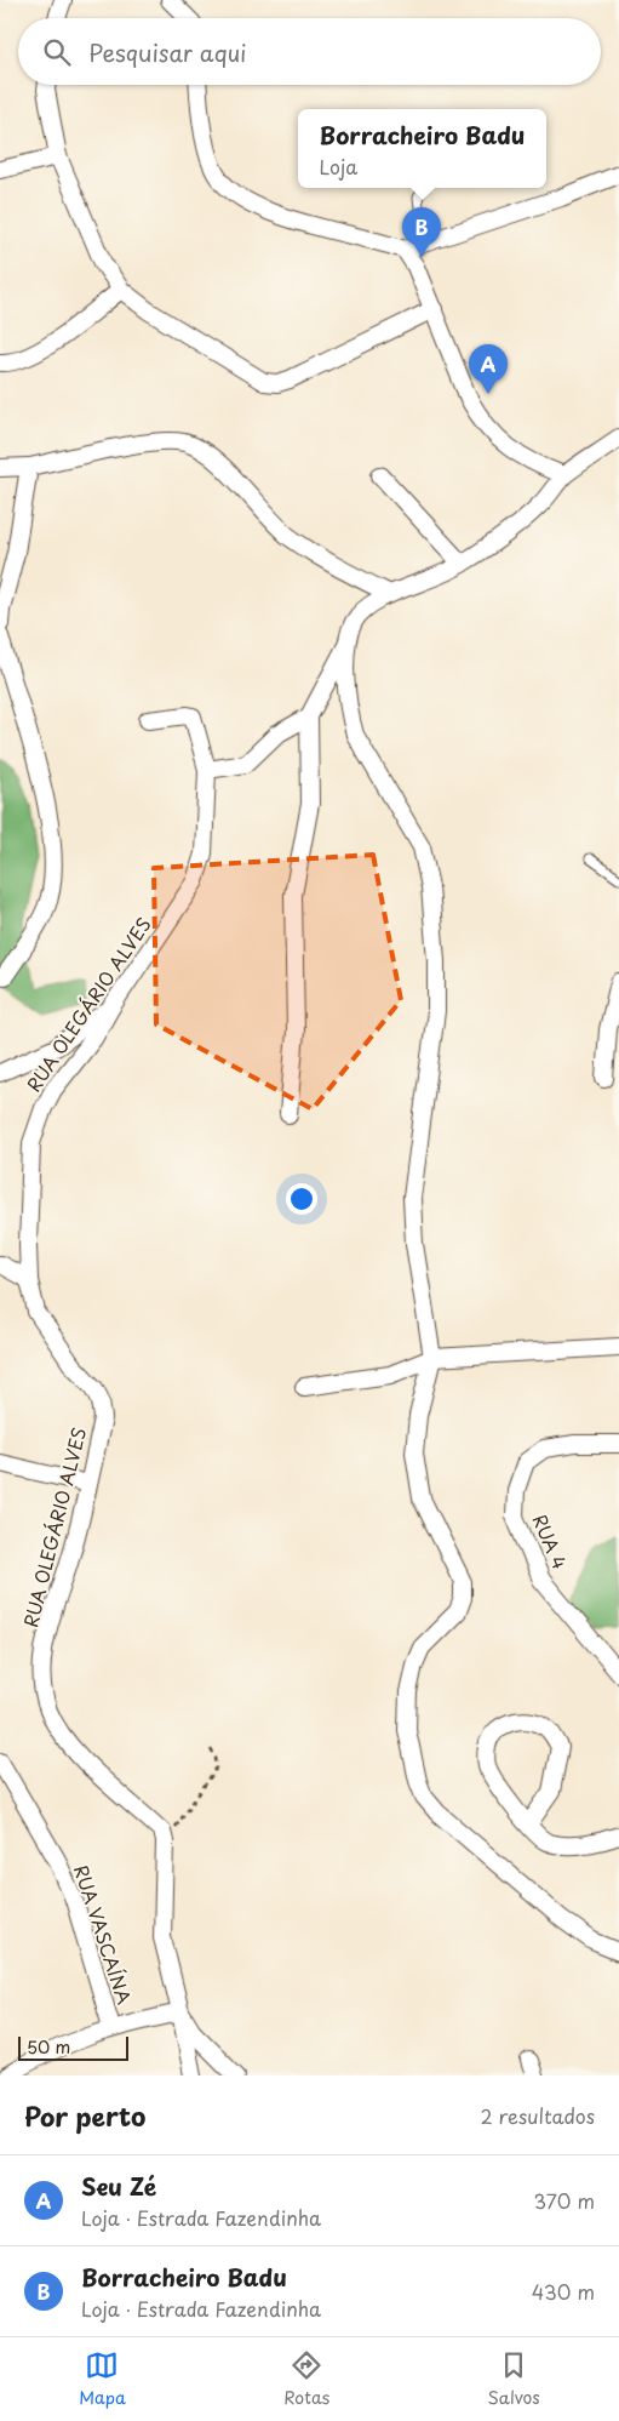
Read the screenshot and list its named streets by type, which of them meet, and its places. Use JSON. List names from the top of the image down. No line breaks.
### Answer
{"streets":{"street":["RUA OLEGÁRIO ALVES","RUA 4","RUA VASCAÍNA"]},"scale_bar":"50 m","page":{"search":"Pesquisar aqui","popup":["Borracheiro Badu","Loja"],"pins":["B","A"],"scale":"50 m","heading":["Por perto","2 resultados"],"list":[{"mark":"A","name":"Seu Zé","note":"Loja · Estrada Fazendinha","value":"370 m"},{"mark":"B","name":"Borracheiro Badu","note":"Loja · Estrada Fazendinha","value":"430 m"}],"nav":["Mapa","Rotas","Salvos"]}}
